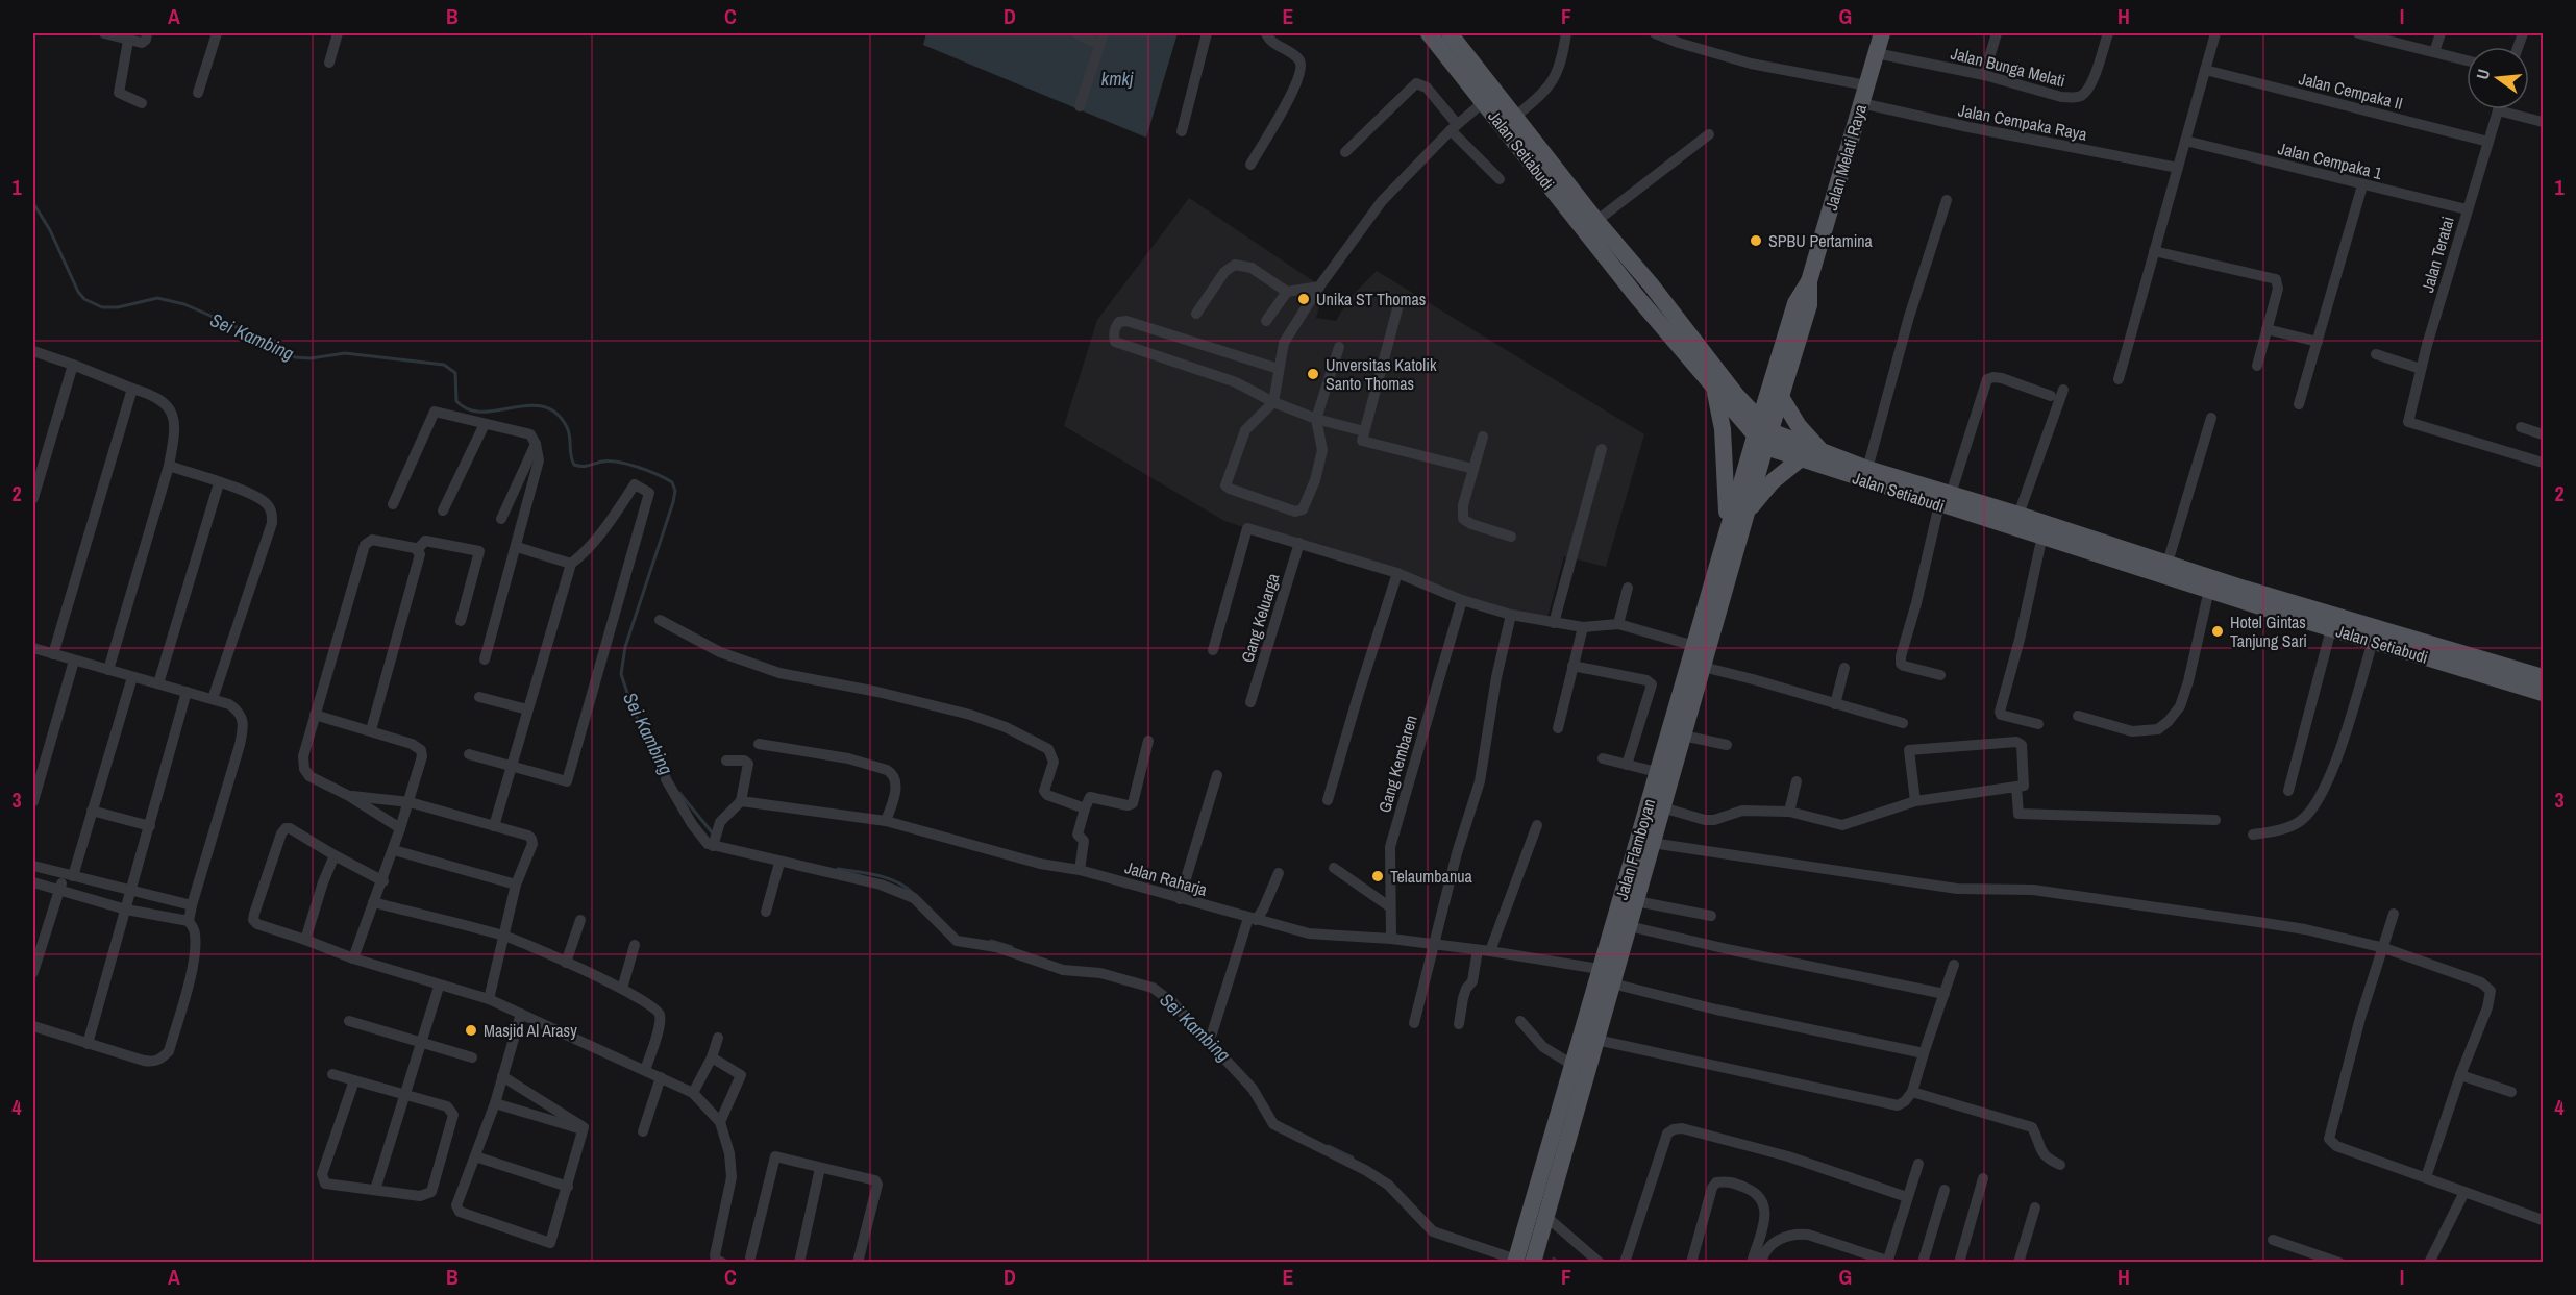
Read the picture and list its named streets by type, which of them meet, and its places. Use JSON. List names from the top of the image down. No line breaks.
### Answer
{"streets":{"main road":["Jalan Setiabudi","Jalan Melati Raya","Jalan Flamboyan"],"street":["Jalan Bunga Melati","Jalan Cempaka II","Jalan Cempaka Raya","Jalan Cempaka 1","Jalan Teratai","Gang Keluarga","Gang Kembaren","Jalan Raharja"]},"crossings":[["Jalan Bunga Melati","Jalan Melati Raya"],["Jalan Cempaka II","Jalan Teratai"],["Jalan Cempaka Raya","Jalan Melati Raya"],["Jalan Setiabudi","Jalan Melati Raya"],["Jalan Setiabudi","Jalan Flamboyan"],["Jalan Melati Raya","Jalan Flamboyan"],["Jalan Cempaka 1","Jalan Teratai"],["Gang Kembaren","Jalan Raharja"],["Jalan Flamboyan","Jalan Raharja"]],"water":["kmkj","Sei Kambing"],"places":["SPBU Pertamina","Unika ST Thomas","Unversitas Katolik Santo Thomas","Hotel Gintas Tanjung Sari","Telaumbanua","Masjid Al Arasy"],"north":"left","grid":{"columns":["A","B","C","D","E","F","G","H","I"],"rows":["1","2","3","4"]}}
